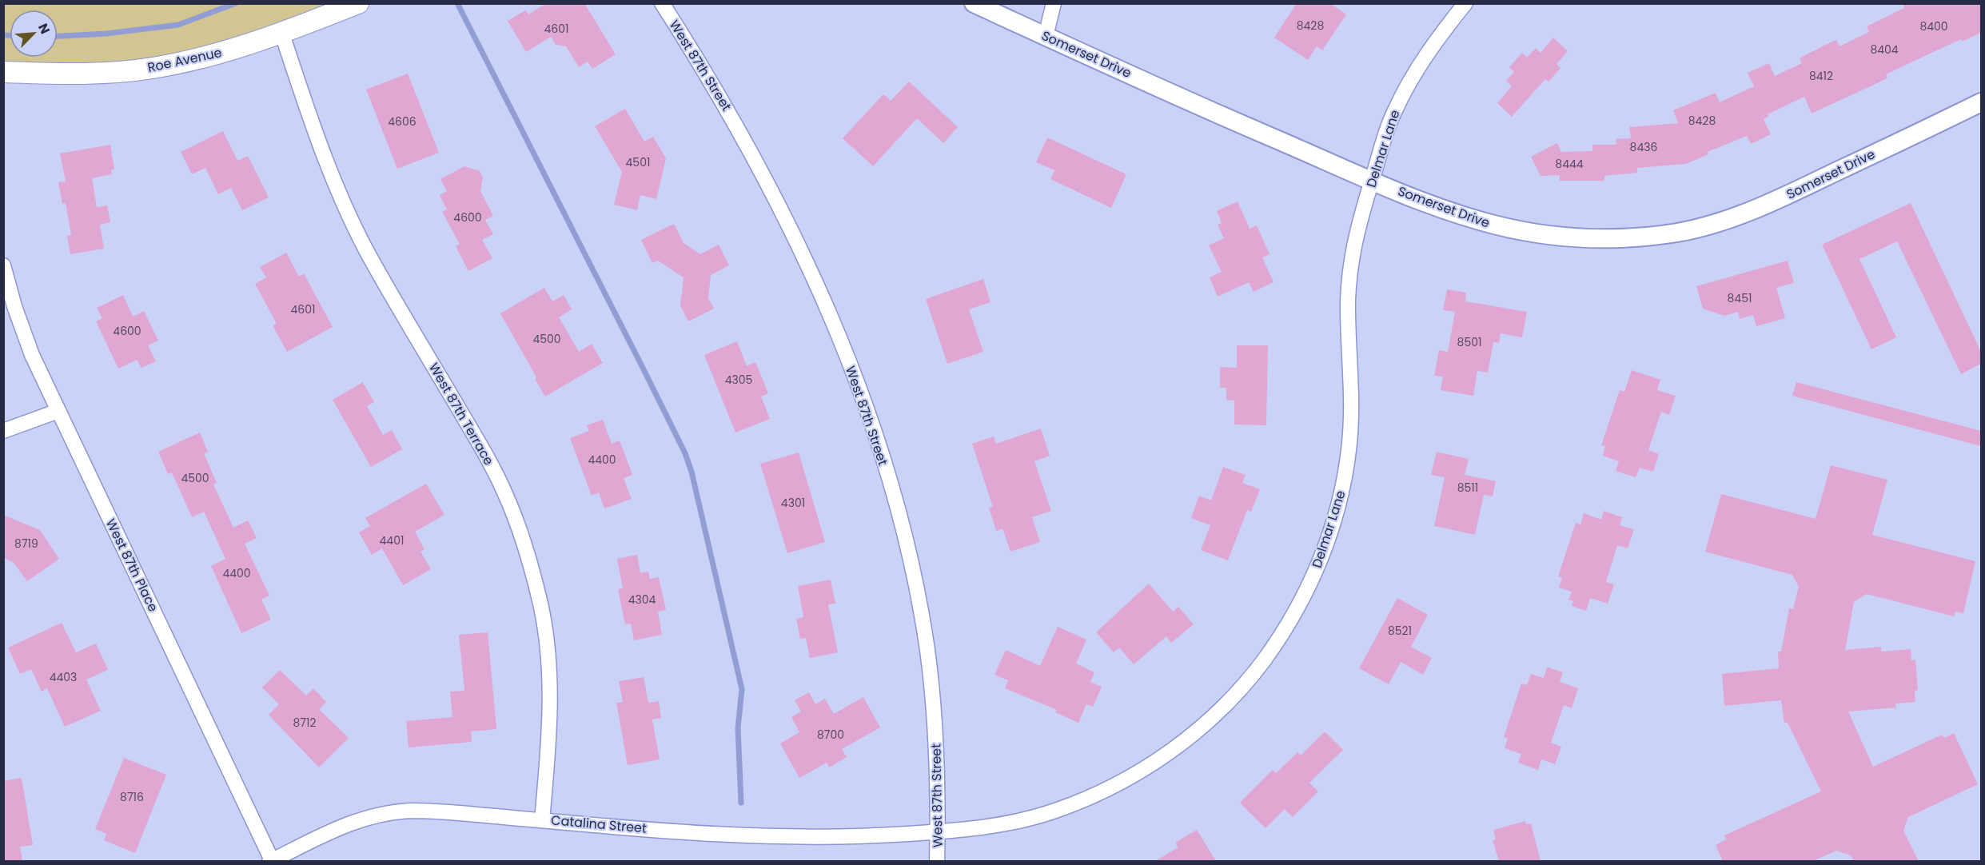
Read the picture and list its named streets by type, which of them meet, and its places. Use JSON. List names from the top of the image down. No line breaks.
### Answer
{"streets":{"main road":["Roe Avenue"],"street":["Somerset Drive","West 87th Street","Delmar Lane","West 87th Terrace","West 87th Place","Catalina Street"]},"crossings":[["Somerset Drive","Delmar Lane"],["Roe Avenue","West 87th Terrace"],["West 87th Street","Delmar Lane"],["West 87th Street","Catalina Street"],["Delmar Lane","Catalina Street"],["West 87th Terrace","Catalina Street"],["West 87th Place","Catalina Street"]],"house_numbers":["8428","8400","4601","8404","8412","8428","4606","8436","4501","8444","4600","8451","4601","4600","4500","8501","4305","4400","4500","8511","4301","4401","8719","4400","4304","8521","4403","8712","8700","8716"],"north":"top right"}
